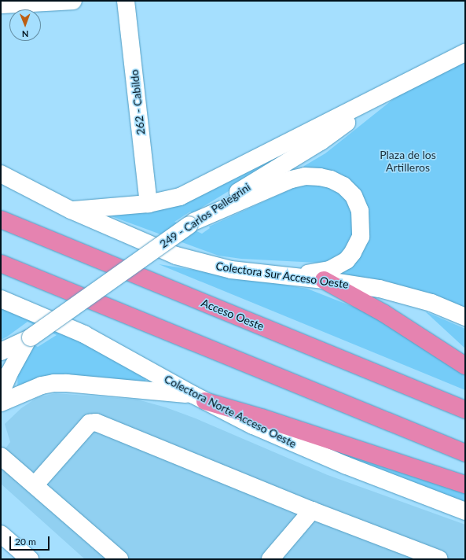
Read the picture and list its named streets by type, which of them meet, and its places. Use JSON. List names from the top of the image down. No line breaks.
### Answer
{"streets":{"highway":["Acceso Oeste"],"street":["262 - Cabildo","249 - Carlos Pellegrini","Colectora Sur Acceso Oeste","Colectora Norte Acceso Oeste"]},"crossings":[["262 - Cabildo","249 - Carlos Pellegrini"],["249 - Carlos Pellegrini","Colectora Sur Acceso Oeste"]],"parks":["Plaza de los Artilleros"],"scale_bar":"20 m","north":"bottom"}
